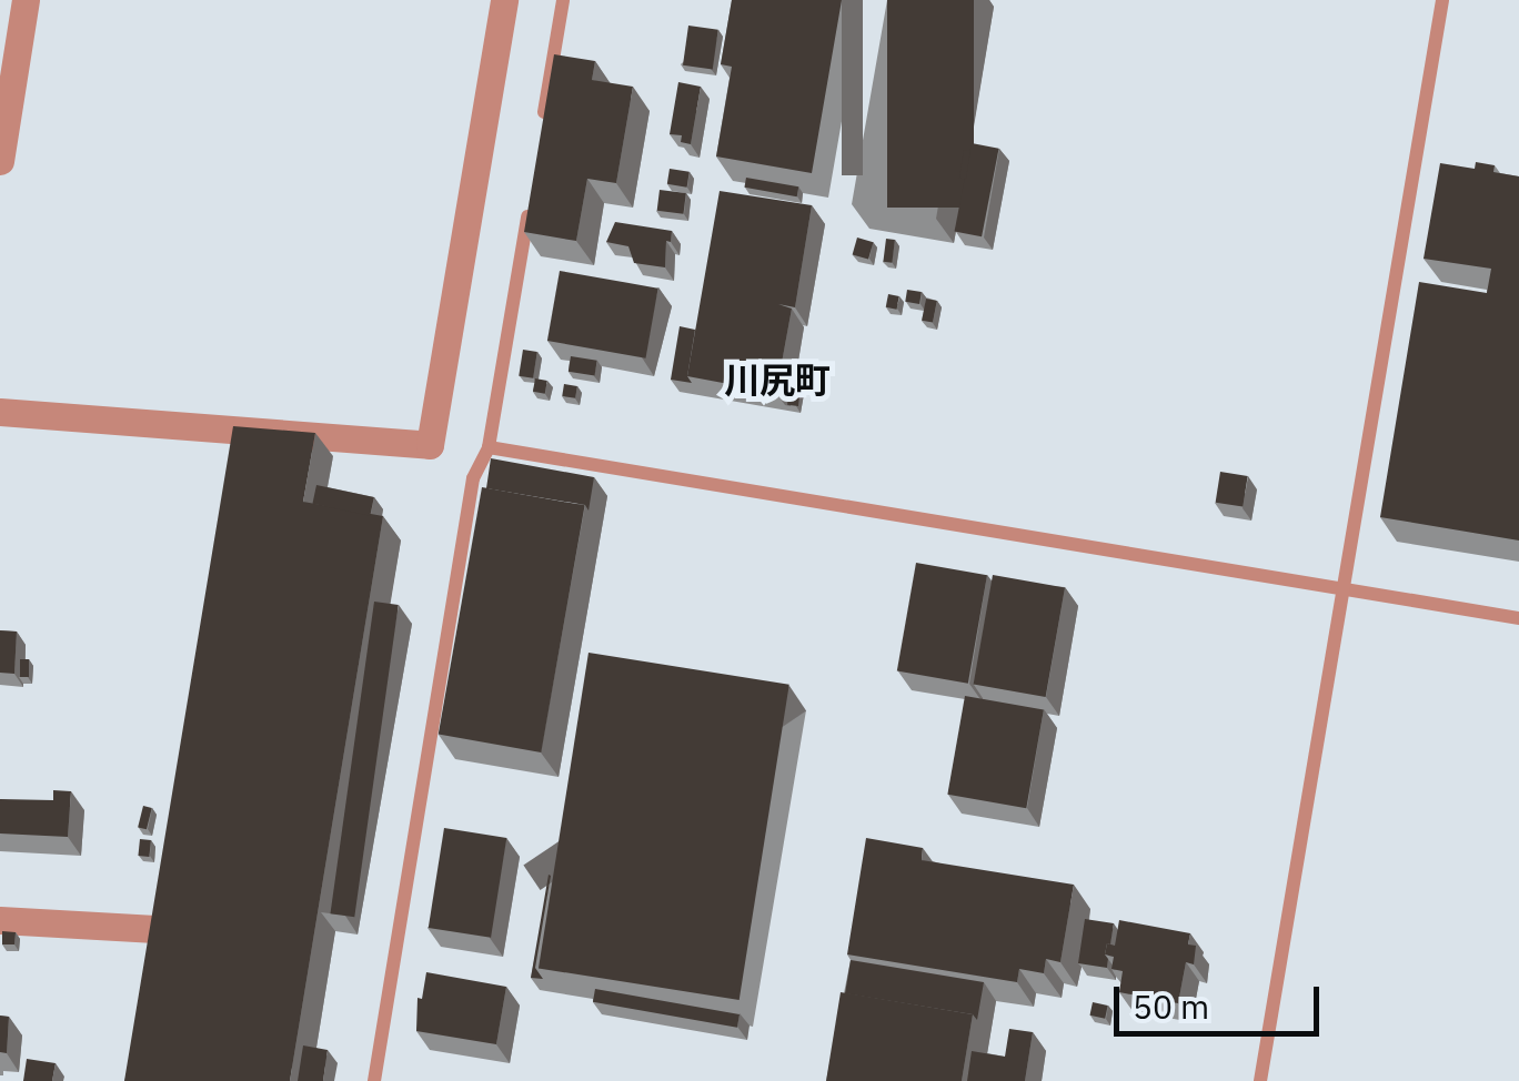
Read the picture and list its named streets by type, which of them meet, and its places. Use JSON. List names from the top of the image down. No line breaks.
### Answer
{"districts":["川尻町"],"scale_bar":"50 m"}
